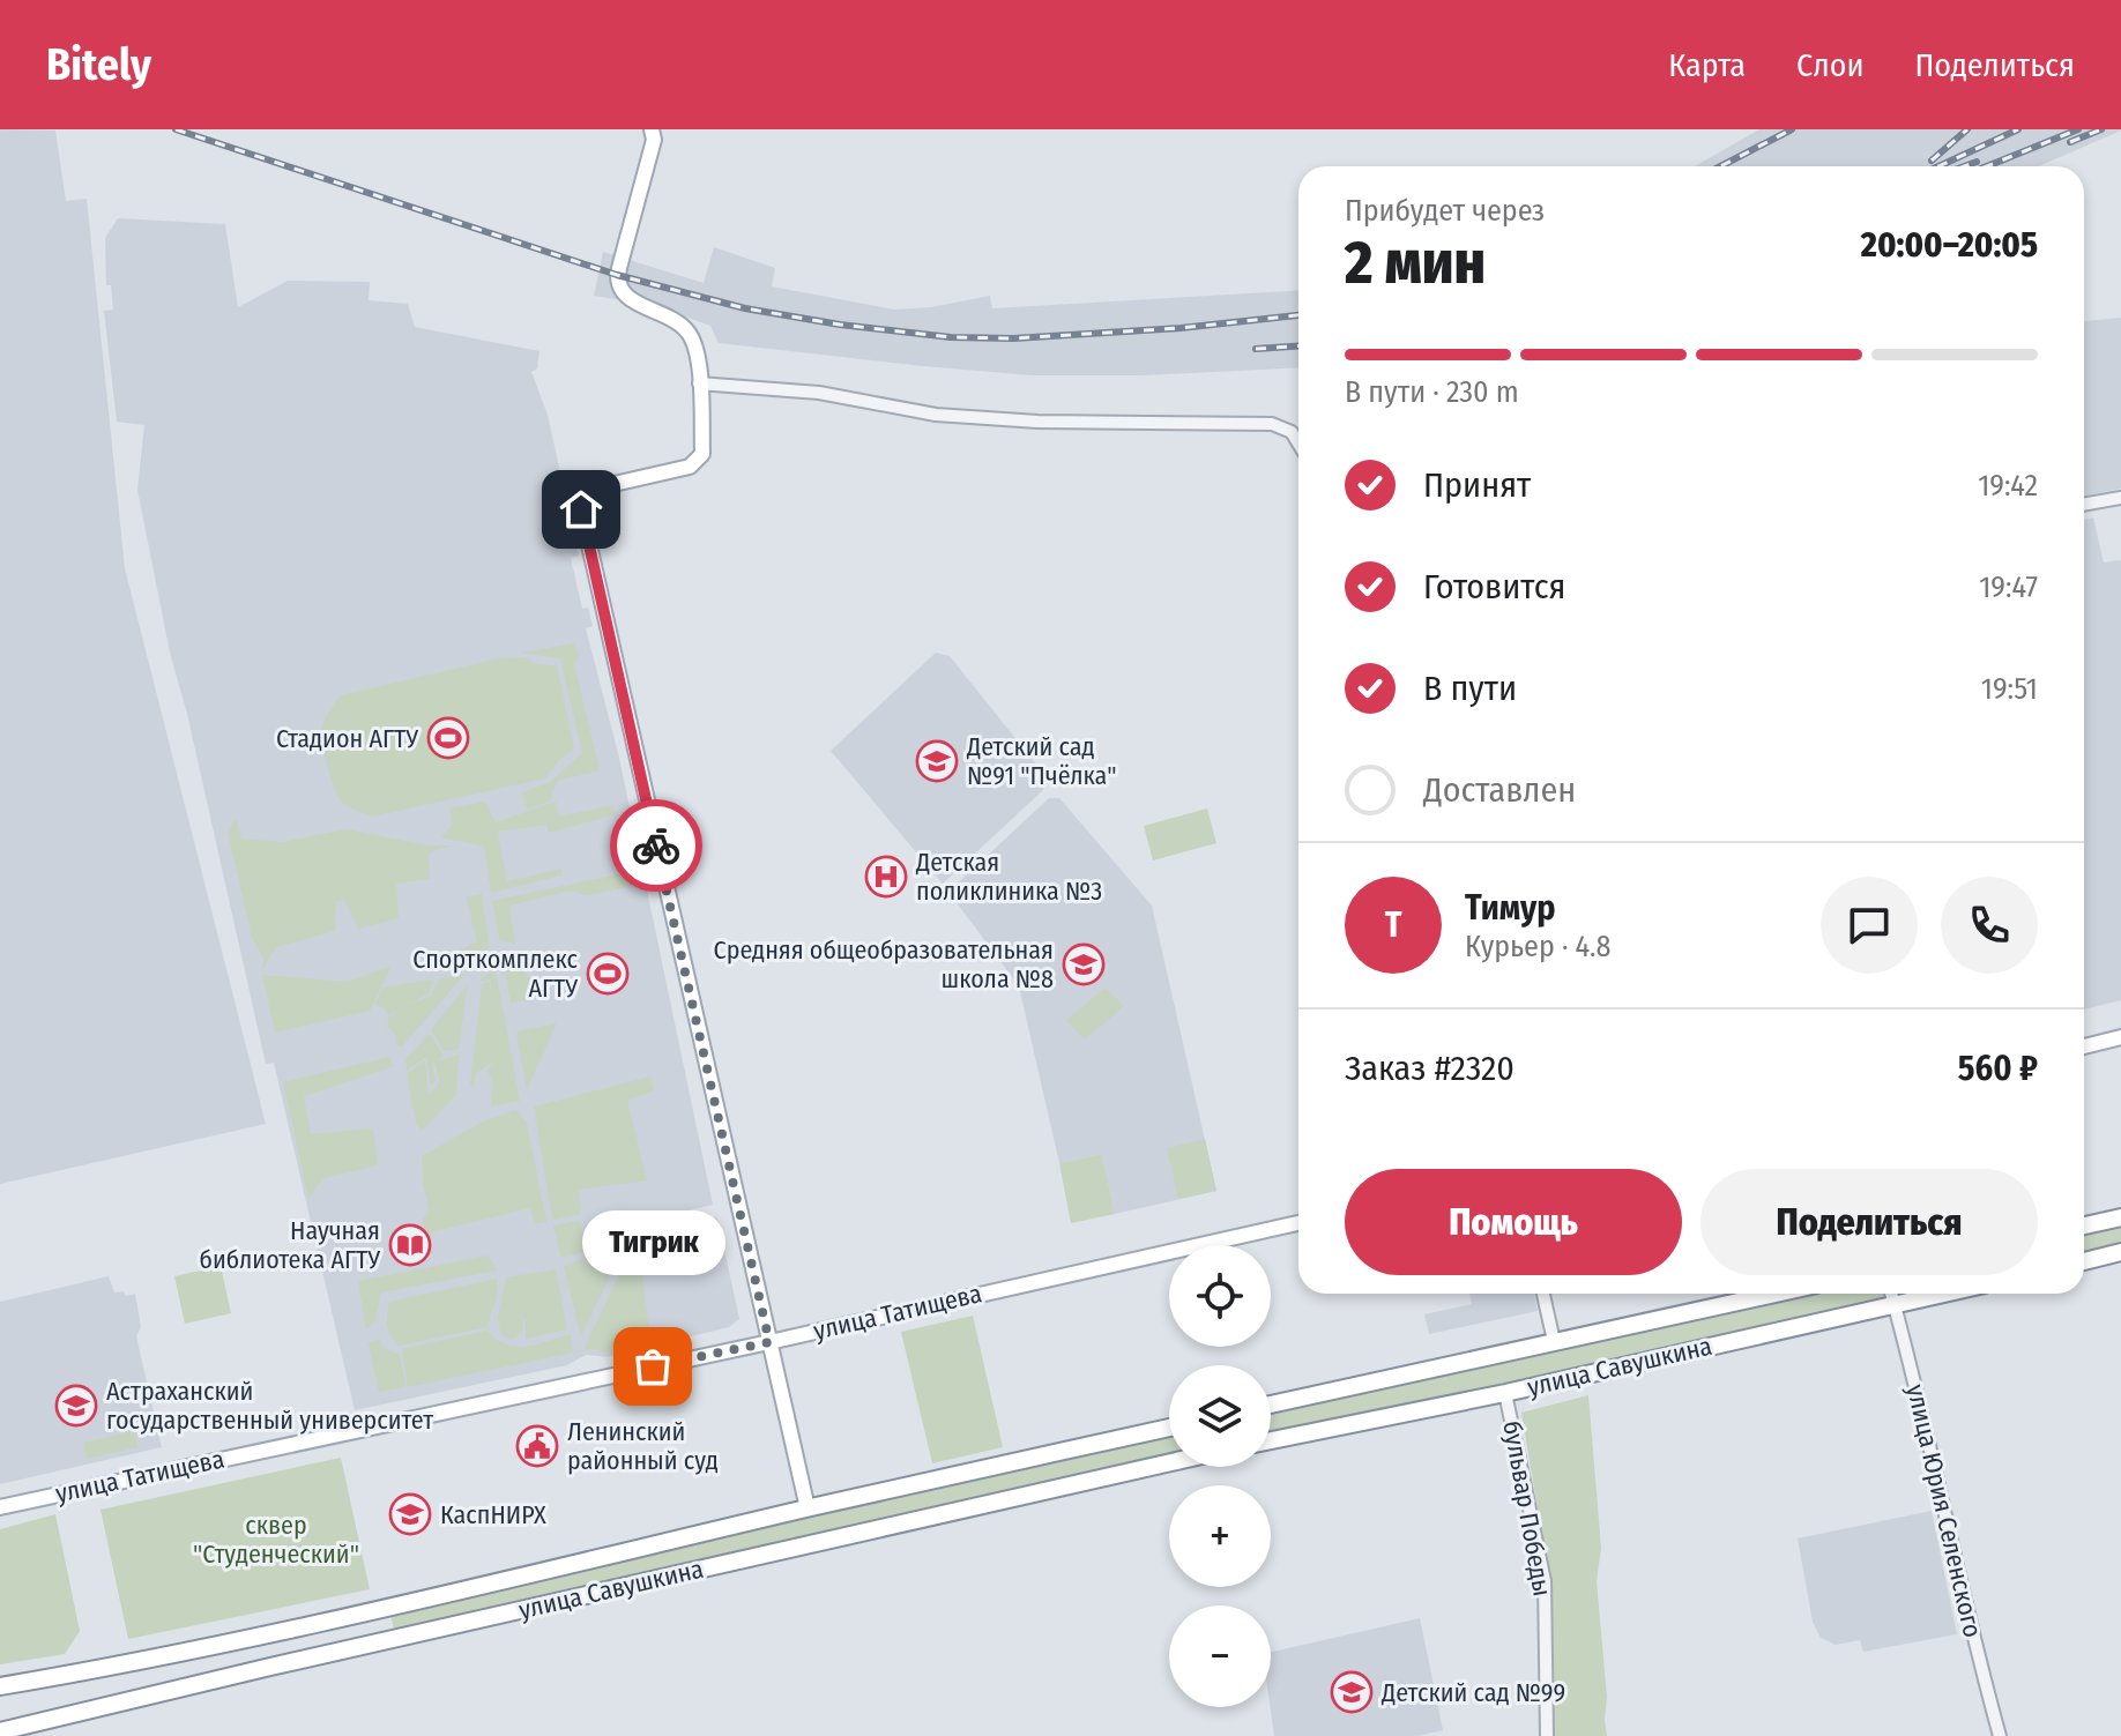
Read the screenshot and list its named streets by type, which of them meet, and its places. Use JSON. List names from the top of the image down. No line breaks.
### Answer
{"streets":{"highway":["улица Савушкина"],"main road":["улица Татищева"],"street":["бульвар Победы","улица Юрия Селенского"]},"crossings":[["улица Савушкина","бульвар Победы"],["улица Савушкина","улица Юрия Селенского"]],"parks":["сквер \"Студенческий\""],"places":{"sports":["Стадион АГТУ","Спорткомплекс АГТУ"],"school or university":["Детский сад №91 \"Пчёлка\"","Средняя общеобразовательная школа №8","Астраханский государственный университет","КаспНИРХ","Детский сад №99"],"hospital":["Детская поликлиника №3"],"library":["Научная библиотека АГТУ"],"other":["Тигрик"],"public building":["Ленинский районный суд"]},"page":{"header":"Bitely","nav":["Карта","Слои","Поделиться"],"heading":["2 мин","Прибудет через","20:00–20:05"],"panel":["Тимур","Курьер · 4.8","Заказ #2320","560 ₽"],"bar":"В пути · 230 m","list":[["Принят","19:42"],["Готовится","19:47"],["В пути","19:51"],"Доставлен"],"round":"Т","buttons":["Помощь","Поделиться"],"bubble":"Тигрик","map_buttons":["+","−"]}}
